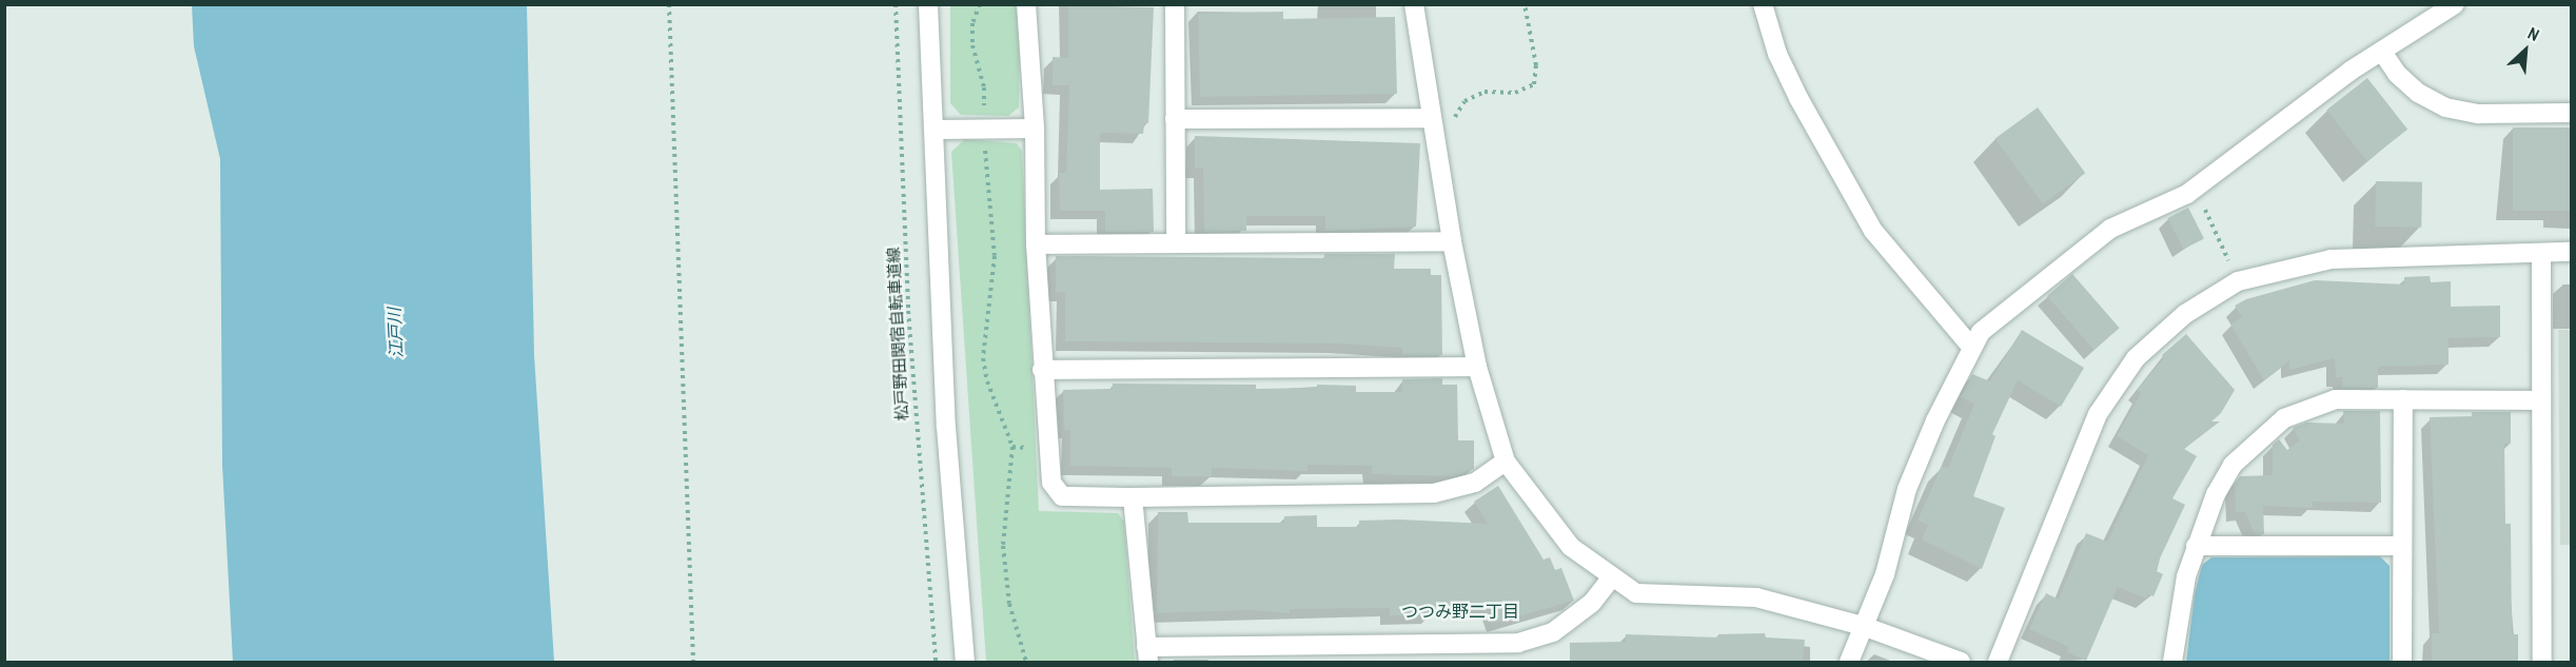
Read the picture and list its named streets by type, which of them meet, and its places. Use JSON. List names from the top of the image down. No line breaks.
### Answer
{"streets":{"path":["松戸野田関宿自転車道線"]},"districts":["つつみ野二丁目"],"water":["江戸川"],"north":"top right"}
